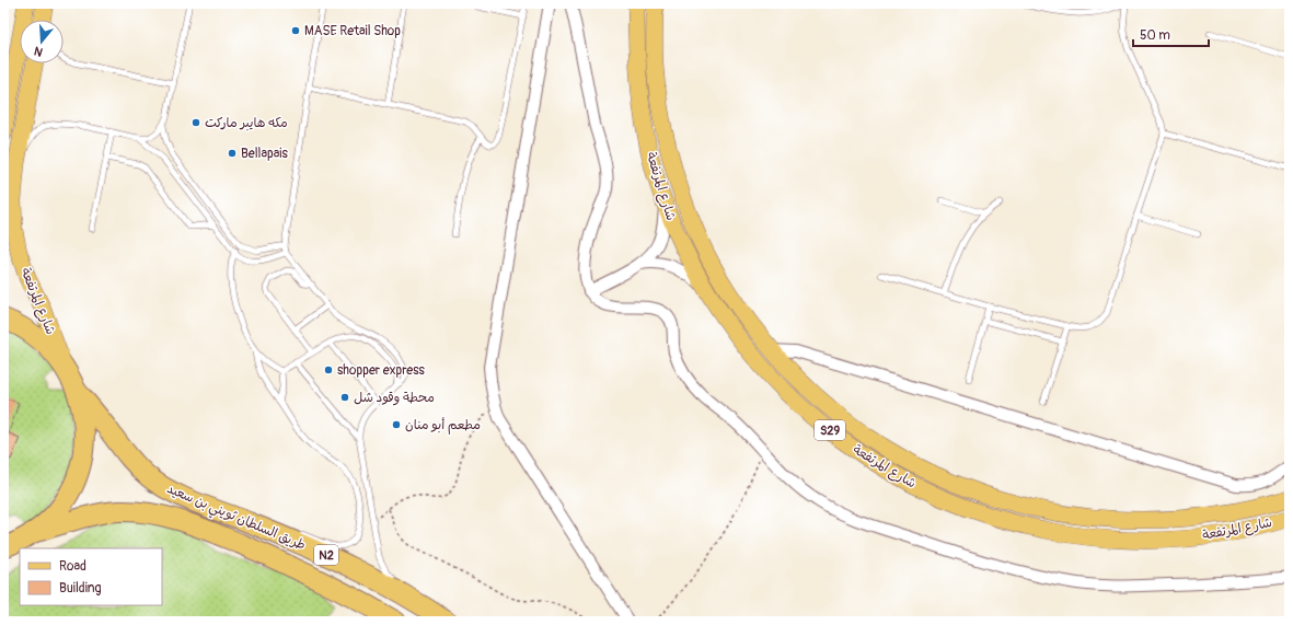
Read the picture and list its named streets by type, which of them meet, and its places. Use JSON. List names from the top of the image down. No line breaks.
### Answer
{"streets":{"highway":["طريق السلطان ثويني بن سعيد","N2"],"main road":["شارع المرتفعة","S29"]},"crossings":[["شارع المرتفعة","N2"],["طريق السلطان ثويني بن سعيد","N2"]],"places":["MASE Retail Shop","مكه هايبر ماركت","Bellapais","shopper express","محطة وقود شل","مطعم أبو منان"],"legend":["Road","Building"],"scale_bar":"50 m","north":"bottom"}
